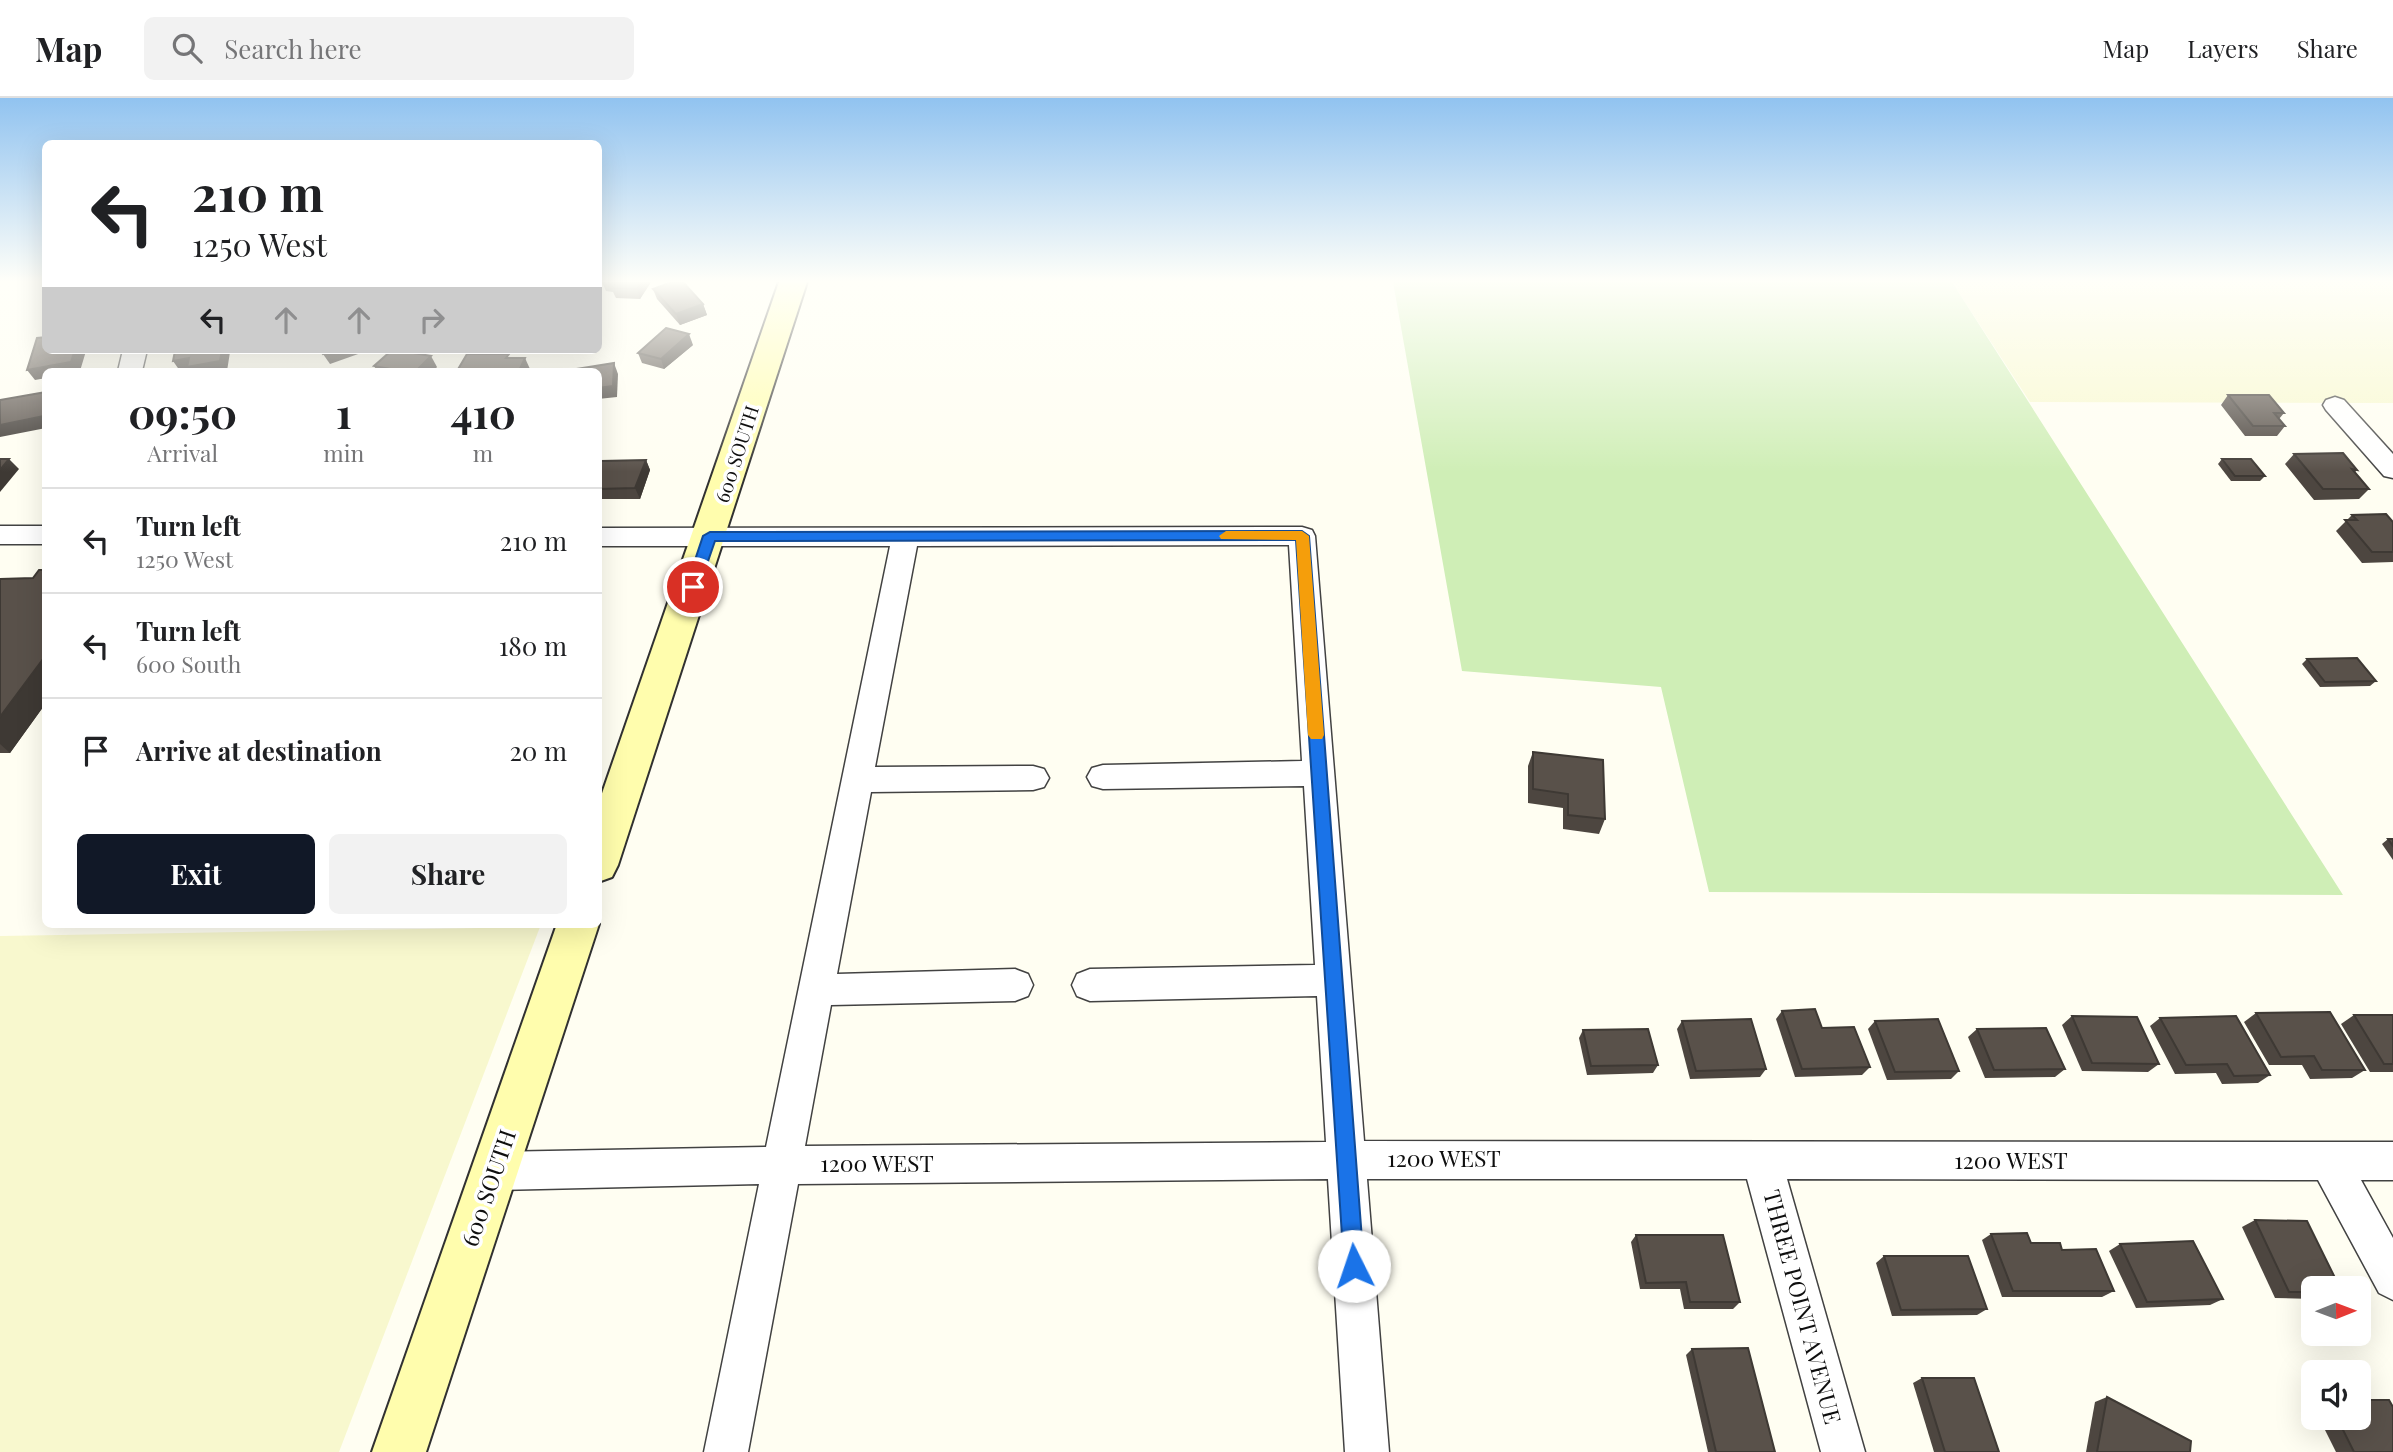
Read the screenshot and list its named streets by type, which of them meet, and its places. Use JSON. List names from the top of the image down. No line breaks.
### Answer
{"streets":{"main road":["600 SOUTH"],"street":["1200 WEST","THREE POINT AVENUE"]},"crossings":[["600 SOUTH","1200 WEST"],["1200 WEST","THREE POINT AVENUE"]],"north":"right","page":{"header":"Map","search":"Search here","nav":["Map","Layers","Share"],"turn":["210 m","1250 West"],"eta":["09:50","Arrival","1","min","410","m"],"list":[{"name":"Turn left","note":"1250 West","value":"210 m"},{"name":"Turn left","note":"600 South","value":"180 m"},{"name":"Arrive at destination","value":"20 m"}],"buttons":["Exit","Share"]}}
